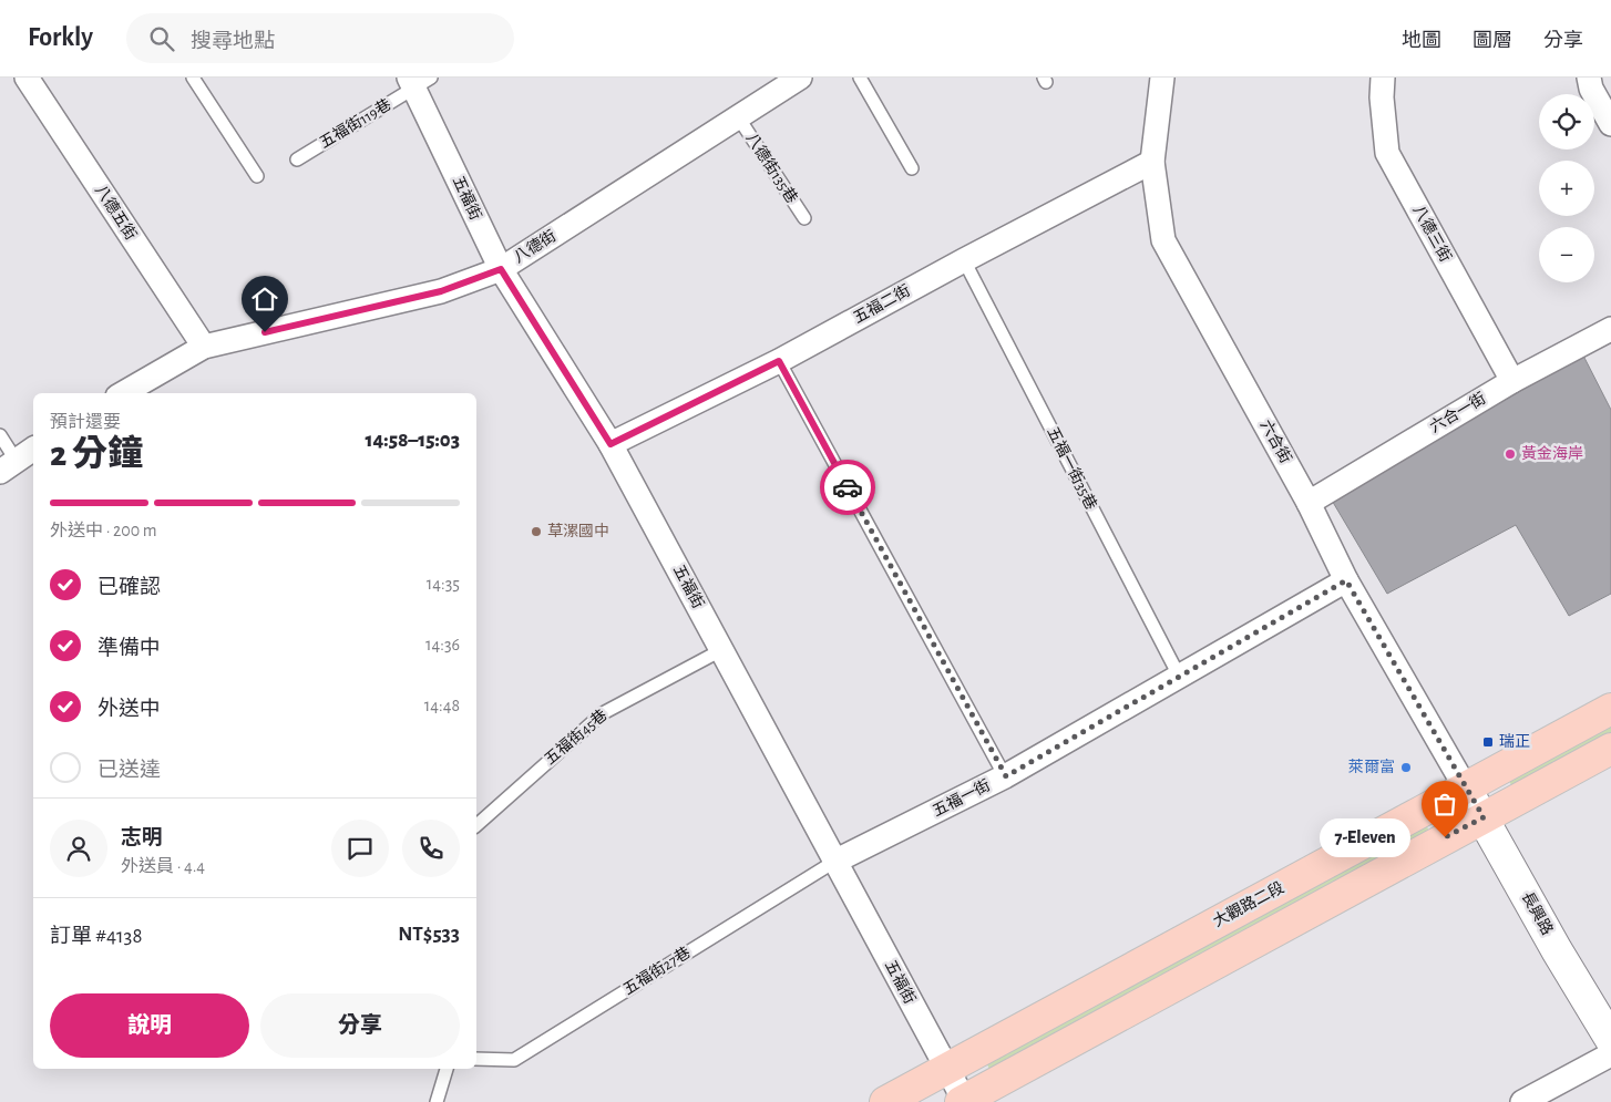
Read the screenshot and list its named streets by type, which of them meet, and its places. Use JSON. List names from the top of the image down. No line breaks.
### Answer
{"streets":{"main road":["大觀路二段"],"street":["五福街","八德五街","八德三街","八德街","五福二街","六合一街","六合街","五福一街","長興路"],"lane":["五福街119巷","八德街135巷","五福一街35巷","五福街45巷","五福街27巷"]},"crossings":[["五福街119巷","五福街"],["八德街135巷","八德街"],["五福街","八德街"],["五福街","五福二街"],["五福街","五福街45巷"],["五福街","五福一街"],["五福街","大觀路二段"],["五福街","五福街27巷"],["八德五街","八德街"],["八德三街","六合一街"],["五福二街","六合街"],["五福二街","五福一街35巷"],["六合一街","六合街"],["六合街","五福一街"],["六合街","大觀路二段"],["六合街","長興路"],["五福一街35巷","五福一街"],["五福一街","五福街27巷"],["大觀路二段","長興路"]],"places":{"other":["黃金海岸","草漯國中","萊爾富","7-Eleven"],"transit":["瑞正"]},"page":{"header":"Forkly","search":"搜尋地點","nav":["地圖","圖層","分享"],"map_buttons":["+","−"],"heading":["2 分鐘","預計還要","14:58–15:03"],"panel":["志明","外送員 · 4.4","訂單 #4138","NT$533"],"bar":"外送中 · 200 m","list":[["已確認","14:35"],["準備中","14:36"],["外送中","14:48"],"已送達"],"bubble":"7-Eleven","buttons":["說明","分享"]}}
